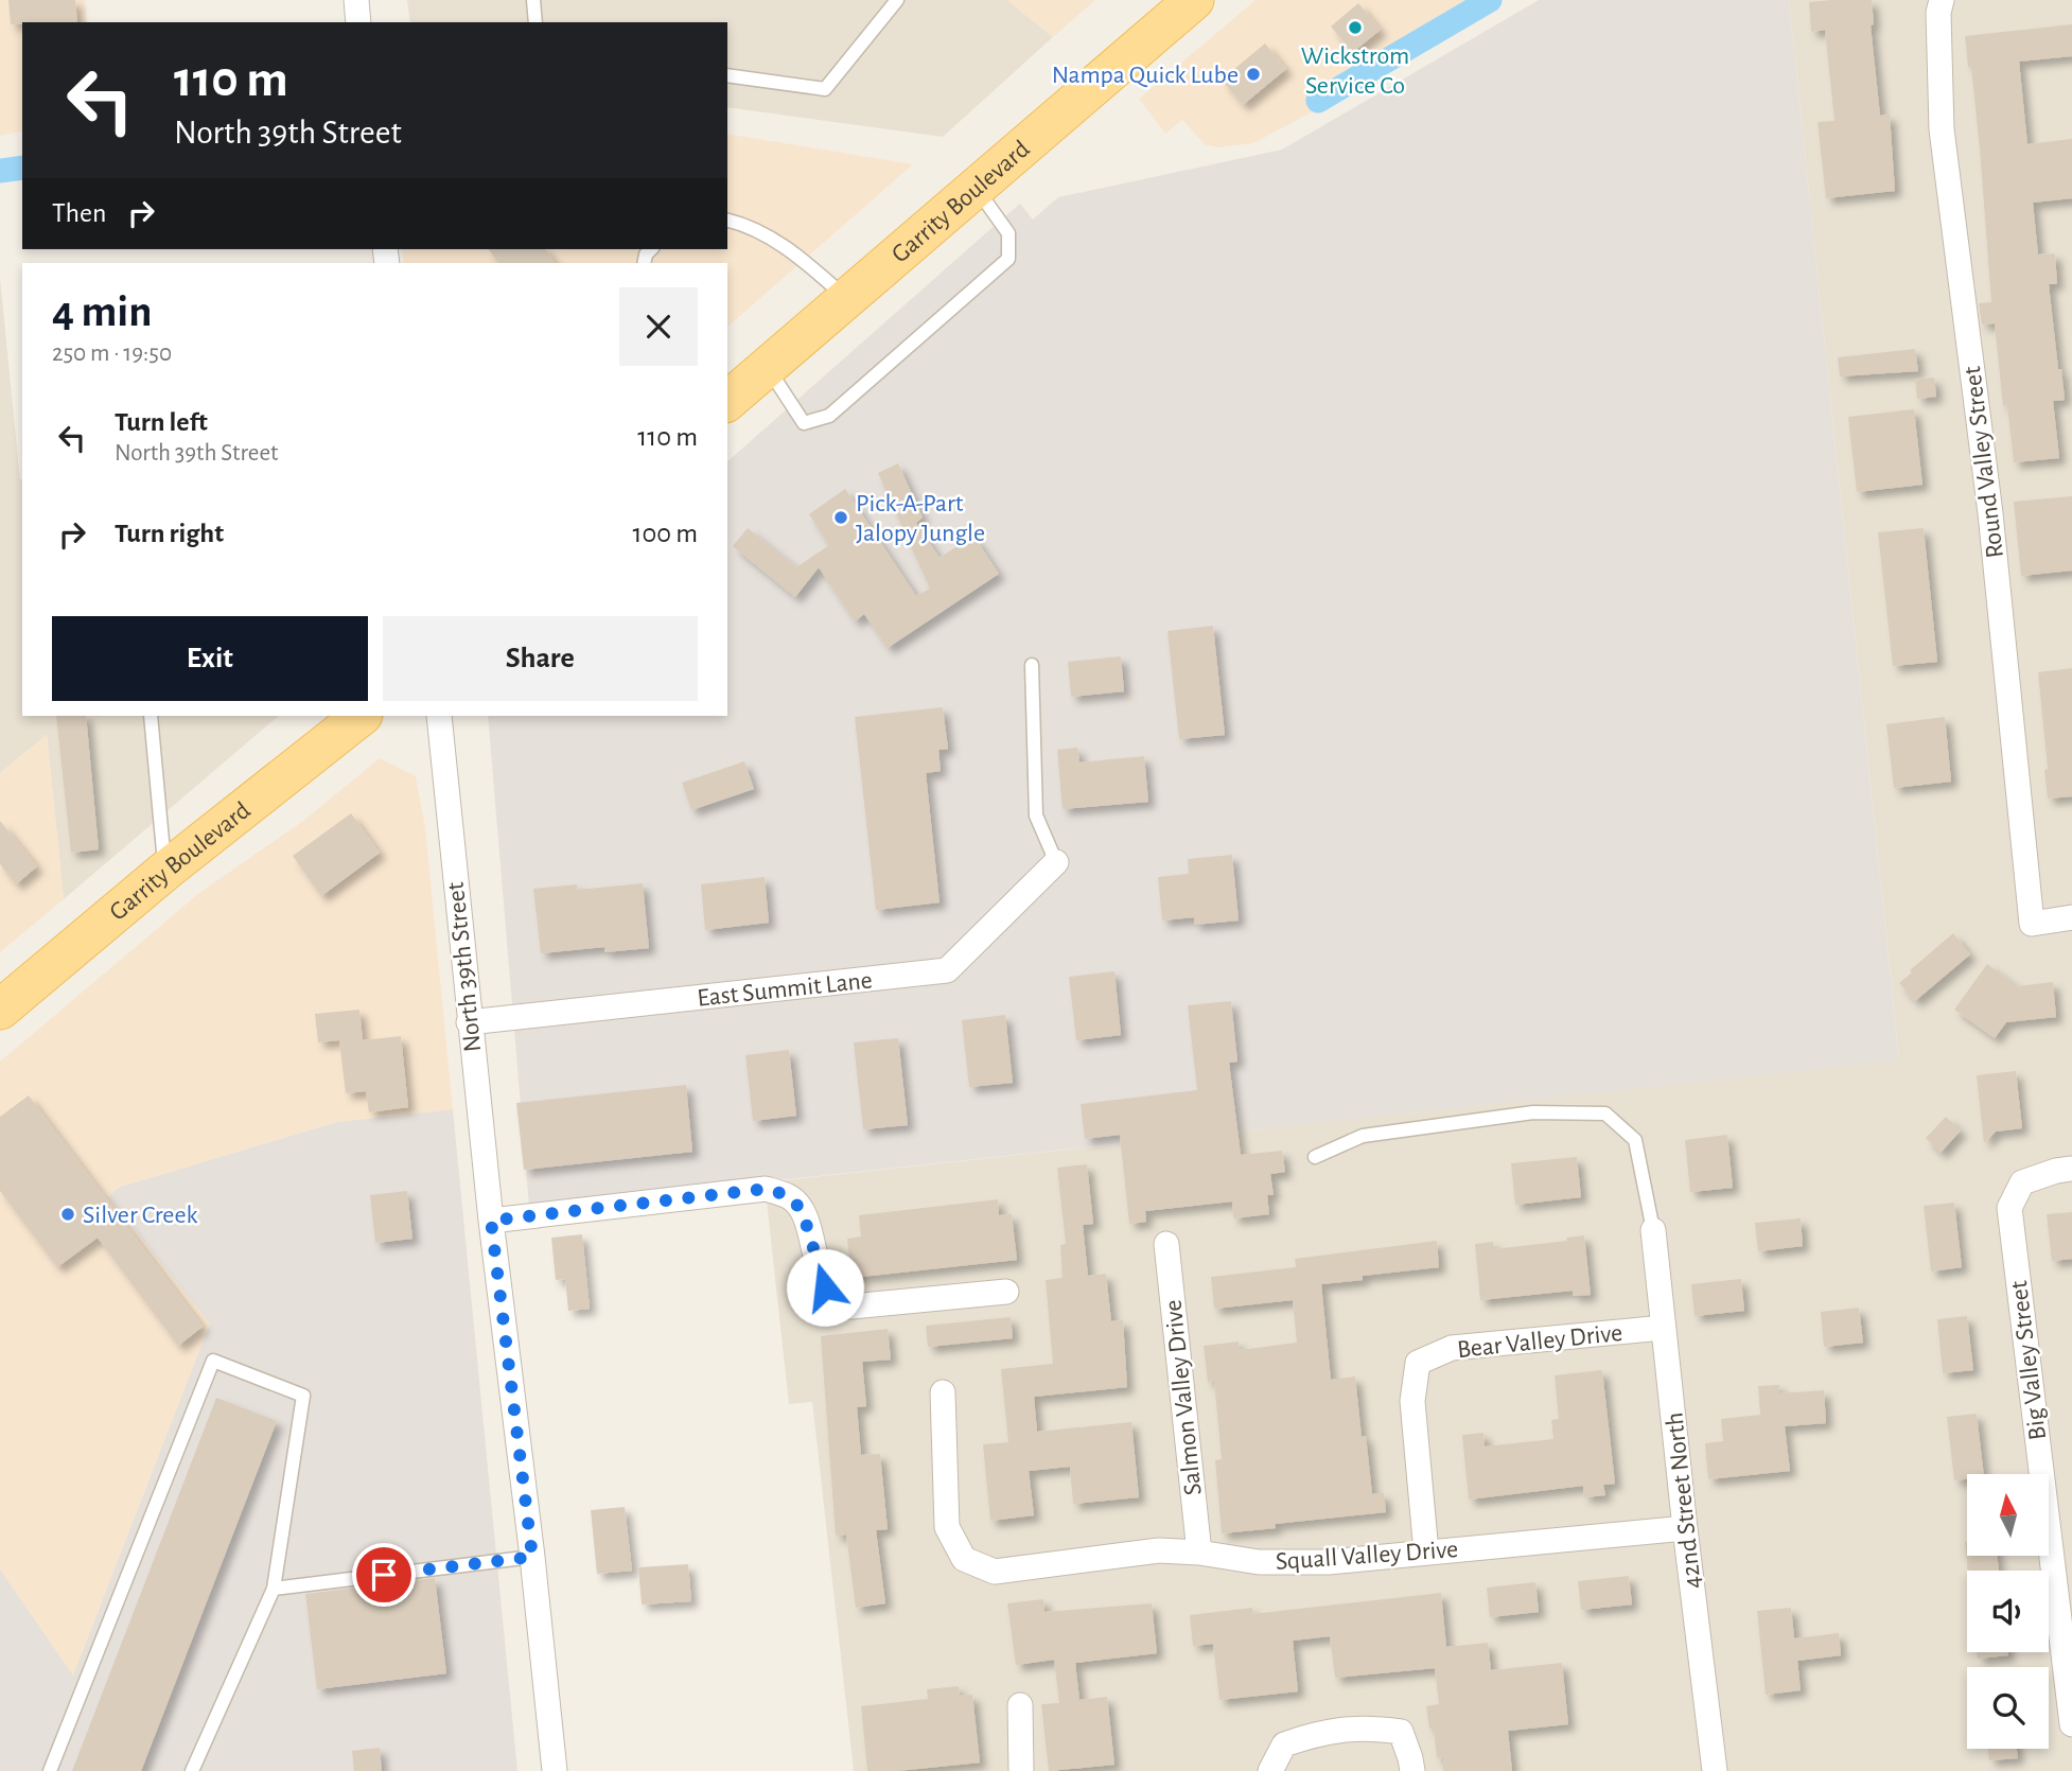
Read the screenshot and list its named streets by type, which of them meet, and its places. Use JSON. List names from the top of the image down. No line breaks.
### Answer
{"streets":{"main road":["Garrity Boulevard"],"street":["Round Valley Street","North 39th Street","East Summit Lane","Bear Valley Drive","Big Valley Street","Salmon Valley Drive","42nd Street North","Squall Valley Drive"]},"crossings":[["North 39th Street","East Summit Lane"],["Bear Valley Drive","42nd Street North"],["Bear Valley Drive","Squall Valley Drive"],["Salmon Valley Drive","Squall Valley Drive"],["42nd Street North","Squall Valley Drive"]],"places":["Wickstrom Service Co","Nampa Quick Lube","Pick-A-Part Jalopy Jungle","Silver Creek"],"north":"top","page":{"turn":["110 m","North 39th Street"],"then":"Then","heading":["4 min","250 m · 19:50"],"list":[{"name":"Turn left","note":"North 39th Street","value":"110 m"},{"name":"Turn right","value":"100 m"}],"buttons":["Exit","Share"]}}
